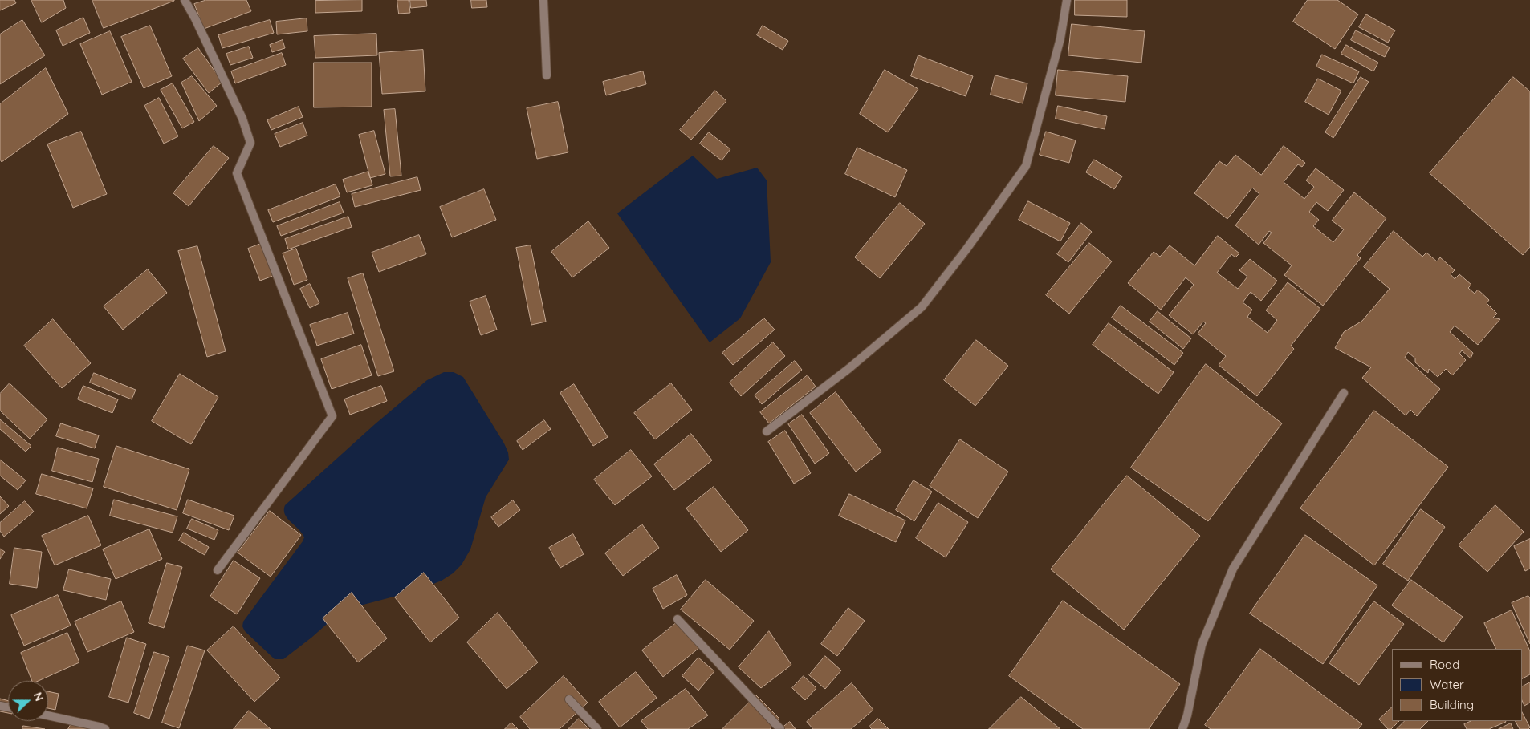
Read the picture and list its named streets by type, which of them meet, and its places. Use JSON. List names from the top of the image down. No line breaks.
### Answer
{"legend":["Road","Water","Building"],"north":"right"}
